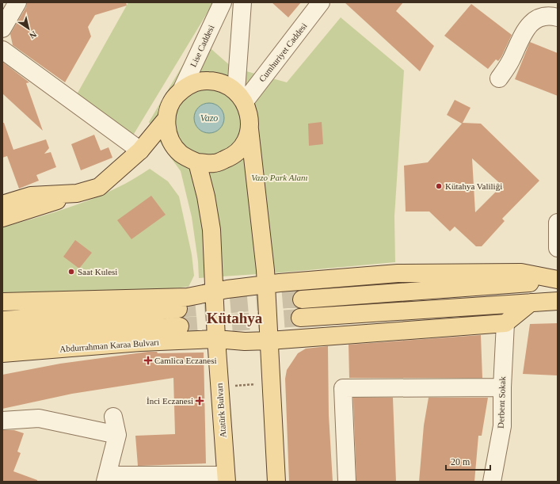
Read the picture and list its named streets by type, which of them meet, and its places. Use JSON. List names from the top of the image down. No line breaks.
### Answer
{"streets":{"main road":["Abdurrahman Karaa Bulvarı","Atatürk Bulvarı"],"street":["Lise Caddesi","Cumhuriyet Caddesi","Derbent Sokak"]},"crossings":[["Lise Caddesi","Cumhuriyet Caddesi"],["Lise Caddesi","Atatürk Bulvarı"],["Cumhuriyet Caddesi","Atatürk Bulvarı"],["Abdurrahman Karaa Bulvarı","Derbent Sokak"],["Abdurrahman Karaa Bulvarı","Atatürk Bulvarı"]],"districts":["Kütahya"],"water":["Vazo"],"parks":["Vazo Park Alanı"],"places":{"other":["Kütahya Valiliği","Saat Kulesi"],"health":["Camlica Eczanesi","İnci Eczanesi"]},"scale_bar":"20 m","north":"bottom right"}
